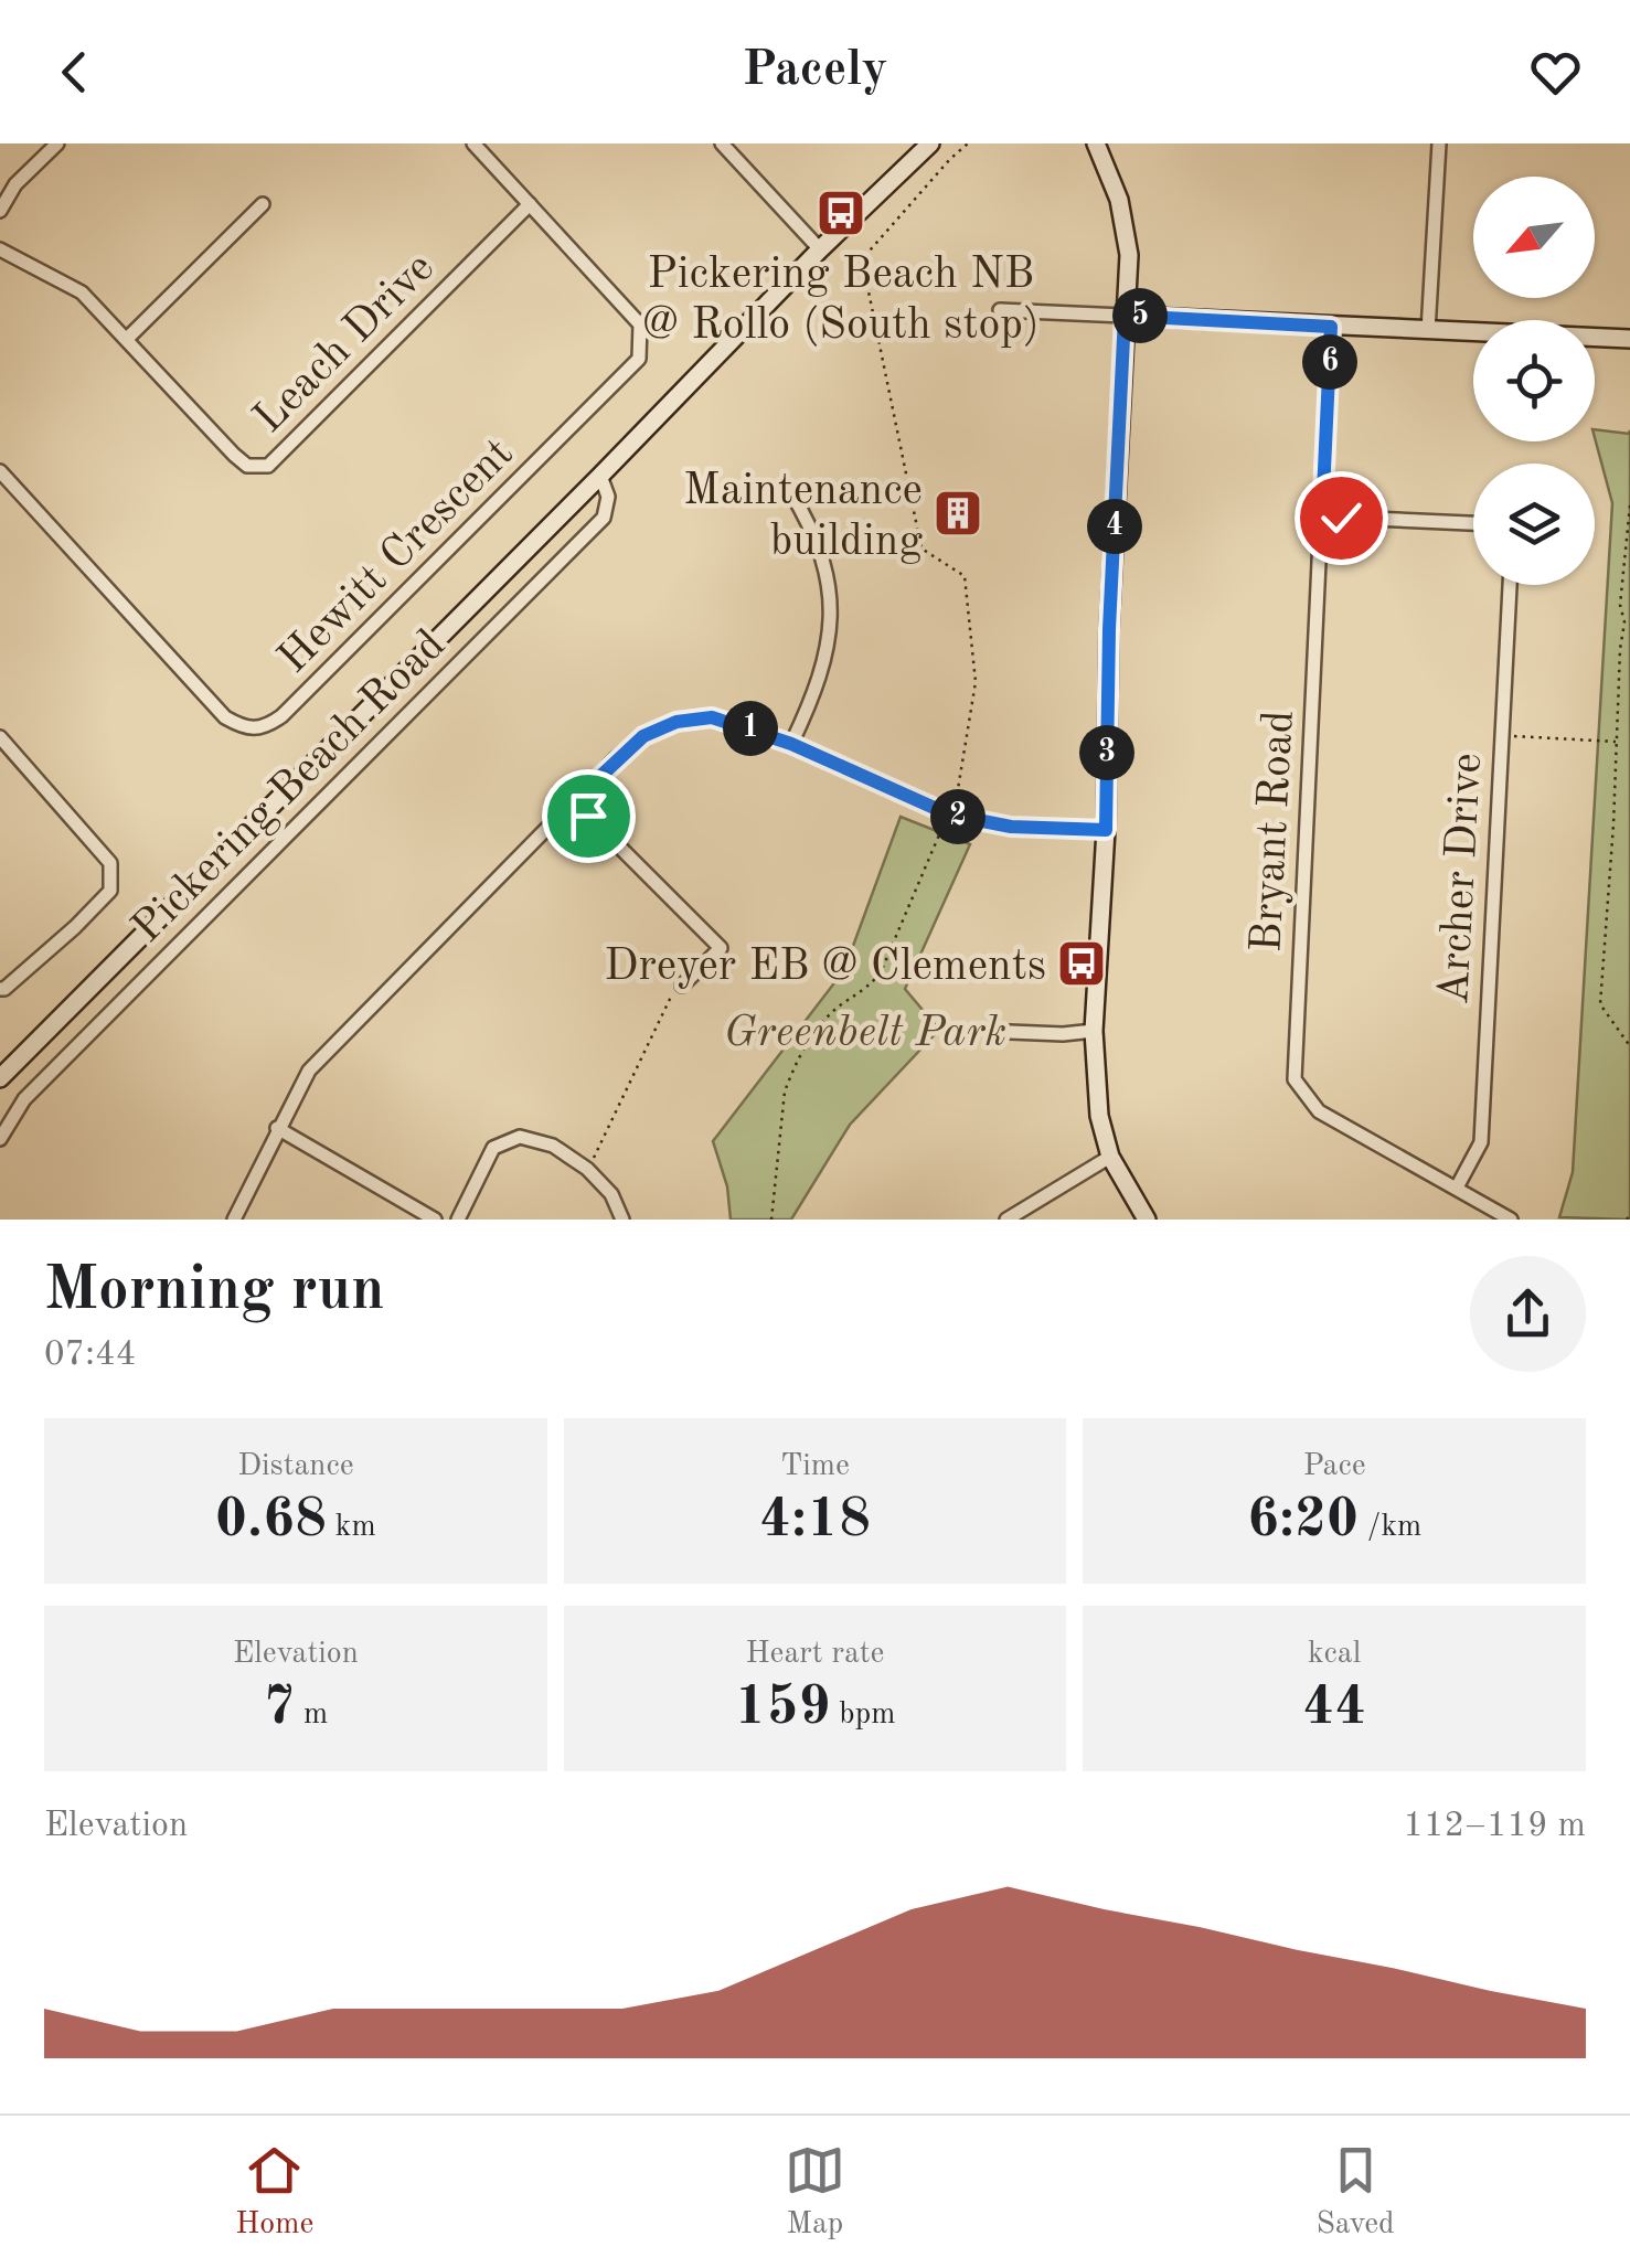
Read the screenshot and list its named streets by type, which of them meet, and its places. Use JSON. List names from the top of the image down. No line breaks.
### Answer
{"streets":{"street":["Leach Drive","Hewitt Crescent","Pickering Beach Road","Bryant Road","Archer Drive"]},"crossings":[["Leach Drive","Hewitt Crescent"],["Bryant Road","Archer Drive"]],"parks":["Greenbelt Park"],"places":{"bus stop":["Pickering Beach NB @ Rollo (South stop)","Dreyer EB @ Clements"],"building":["Maintenance building"]},"north":"bottom left","page":{"header":"Pacely","pins":["5","6","4","1","3","2"],"heading":["Morning run","07:44"],"stats":[["Distance","0.68 km"],["Time","4:18"],["Pace","6:20 /km"],["Elevation","7 m"],["Heart rate","159 bpm"],["kcal","44"]],"chart":["Elevation","112–119 m"],"tabs":["Home","Map","Saved"]}}
